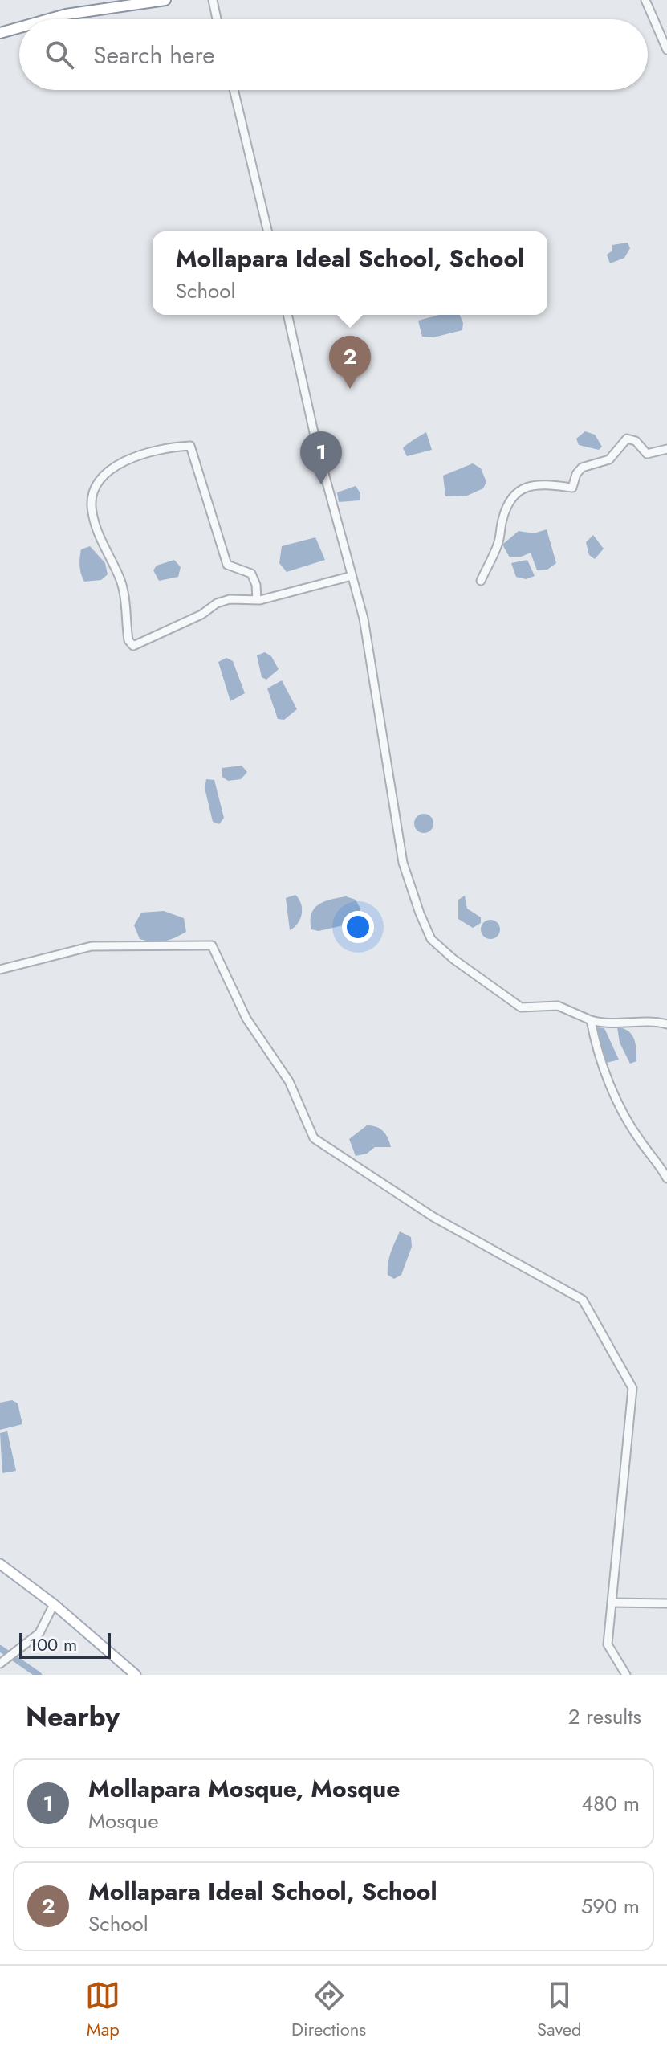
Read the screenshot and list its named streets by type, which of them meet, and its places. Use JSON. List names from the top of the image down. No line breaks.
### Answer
{"scale_bar":"100 m","page":{"search":"Search here","popup":["Mollapara Ideal School, School","School"],"pins":["2","1"],"scale":"100 m","heading":["Nearby","2 results"],"list":[{"mark":"1","name":"Mollapara Mosque, Mosque","note":"Mosque","value":"480 m"},{"mark":"2","name":"Mollapara Ideal School, School","note":"School","value":"590 m"}],"nav":["Map","Directions","Saved"]}}
